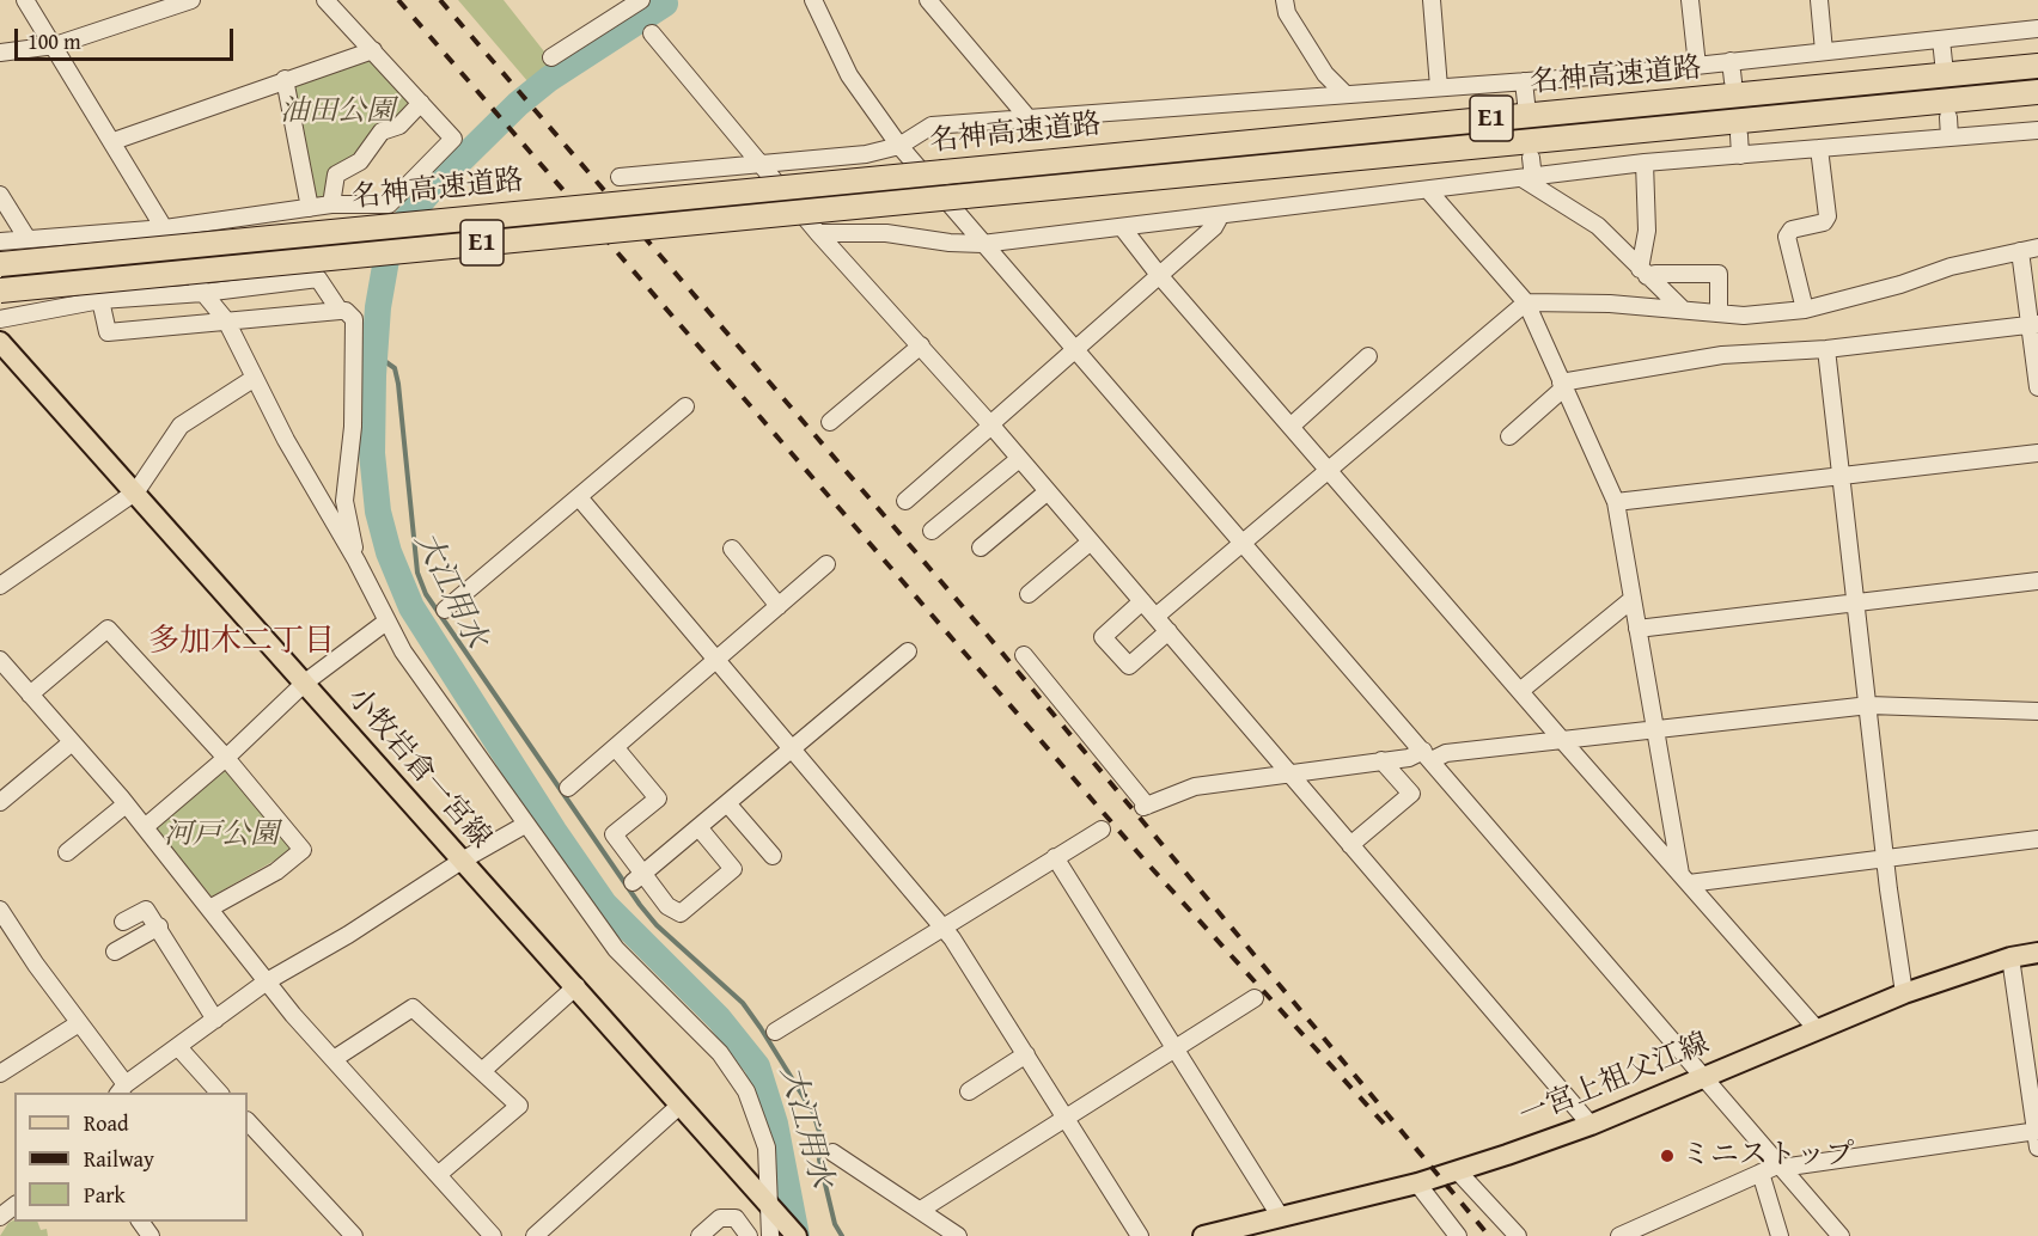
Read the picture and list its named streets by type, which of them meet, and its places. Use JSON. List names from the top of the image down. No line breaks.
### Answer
{"streets":{"highway":["名神高速道路","E1"],"main road":["小牧岩倉一宮線","一宮上祖父江線"]},"districts":["多加木二丁目"],"water":["大江用水"],"parks":["油田公園","河戸公園"],"places":["ミニストップ"],"legend":["Road","Railway","Park"],"scale_bar":"100 m"}
